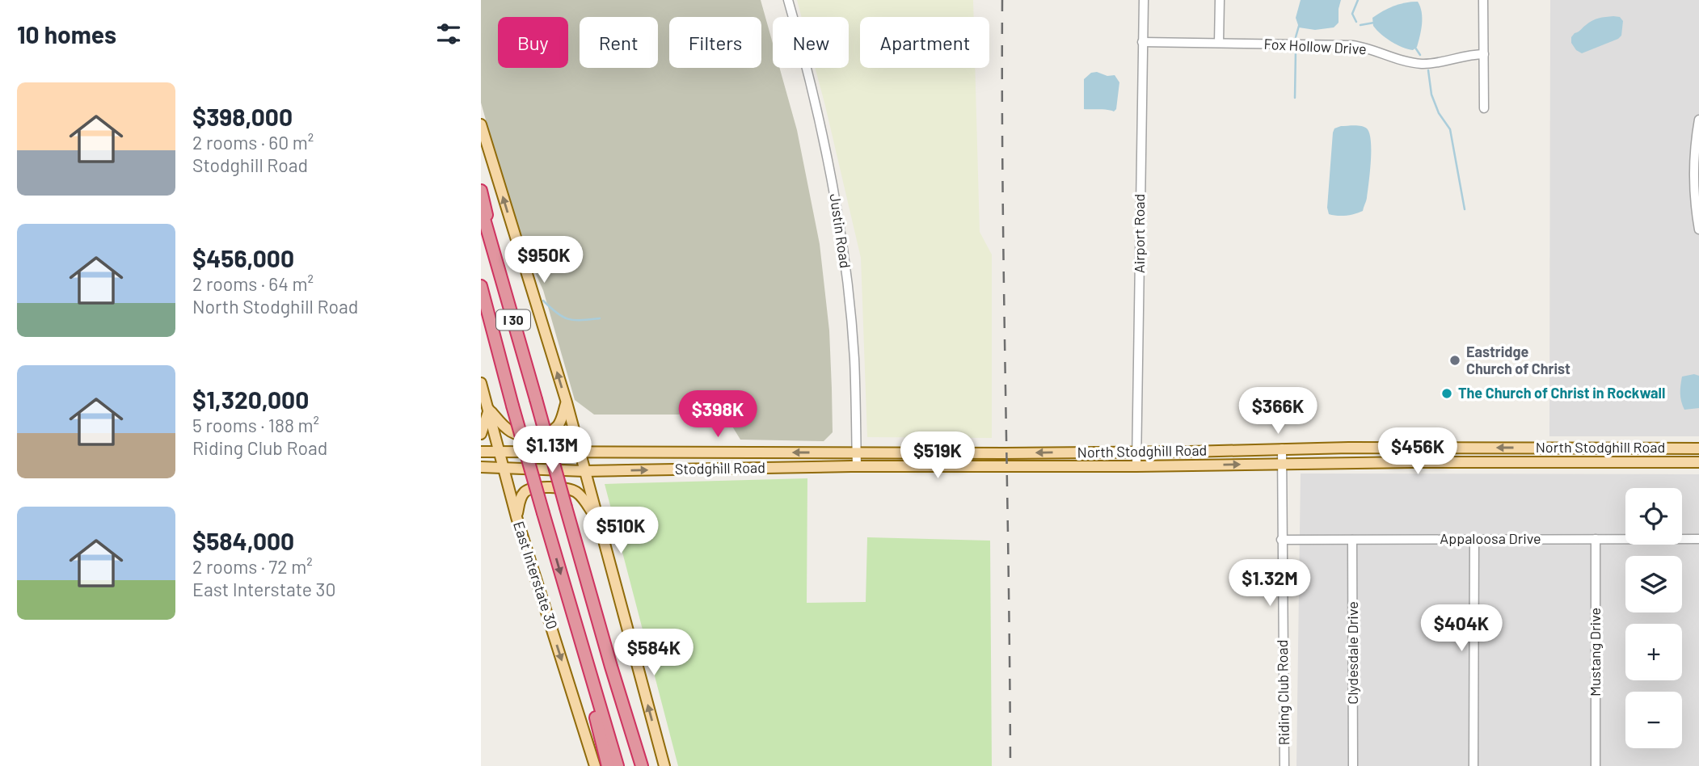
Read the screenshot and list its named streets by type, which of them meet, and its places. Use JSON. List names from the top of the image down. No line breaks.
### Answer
{"streets":{"highway":["I 30"],"main road":["North Stodghill Road","Stodghill Road","East Interstate 30"],"street":["Fox Hollow Drive","Justin Road","Airport Road","Appaloosa Drive","Mustang Drive","Clydesdale Drive","Riding Club Road"]},"crossings":[["Fox Hollow Drive","Airport Road"],["Justin Road","North Stodghill Road"],["Justin Road","Stodghill Road"],["Airport Road","North Stodghill Road"],["North Stodghill Road","Stodghill Road"],["North Stodghill Road","Riding Club Road"],["Stodghill Road","East Interstate 30"],["Appaloosa Drive","Mustang Drive"],["Appaloosa Drive","Clydesdale Drive"],["Appaloosa Drive","Riding Club Road"]],"places":["Eastridge Church of Christ","The Church of Christ in Rockwall"],"page":{"heading":"10 homes","chip":["Buy","Rent","Filters","New","Apartment"],"list":[{"name":"$398,000","note":"2 rooms · 60 m² · Stodghill Road"},{"name":"$456,000","note":"2 rooms · 64 m² · North Stodghill Road"},{"name":"$1,320,000","note":"5 rooms · 188 m² · Riding Club Road"},{"name":"$584,000","note":"2 rooms · 72 m² · East Interstate 30"}],"price":["$950K","$366K","$398K","$1.13M","$456K","$519K","$510K","$1.32M","$404K","$584K"],"map_buttons":["+","−"]}}
